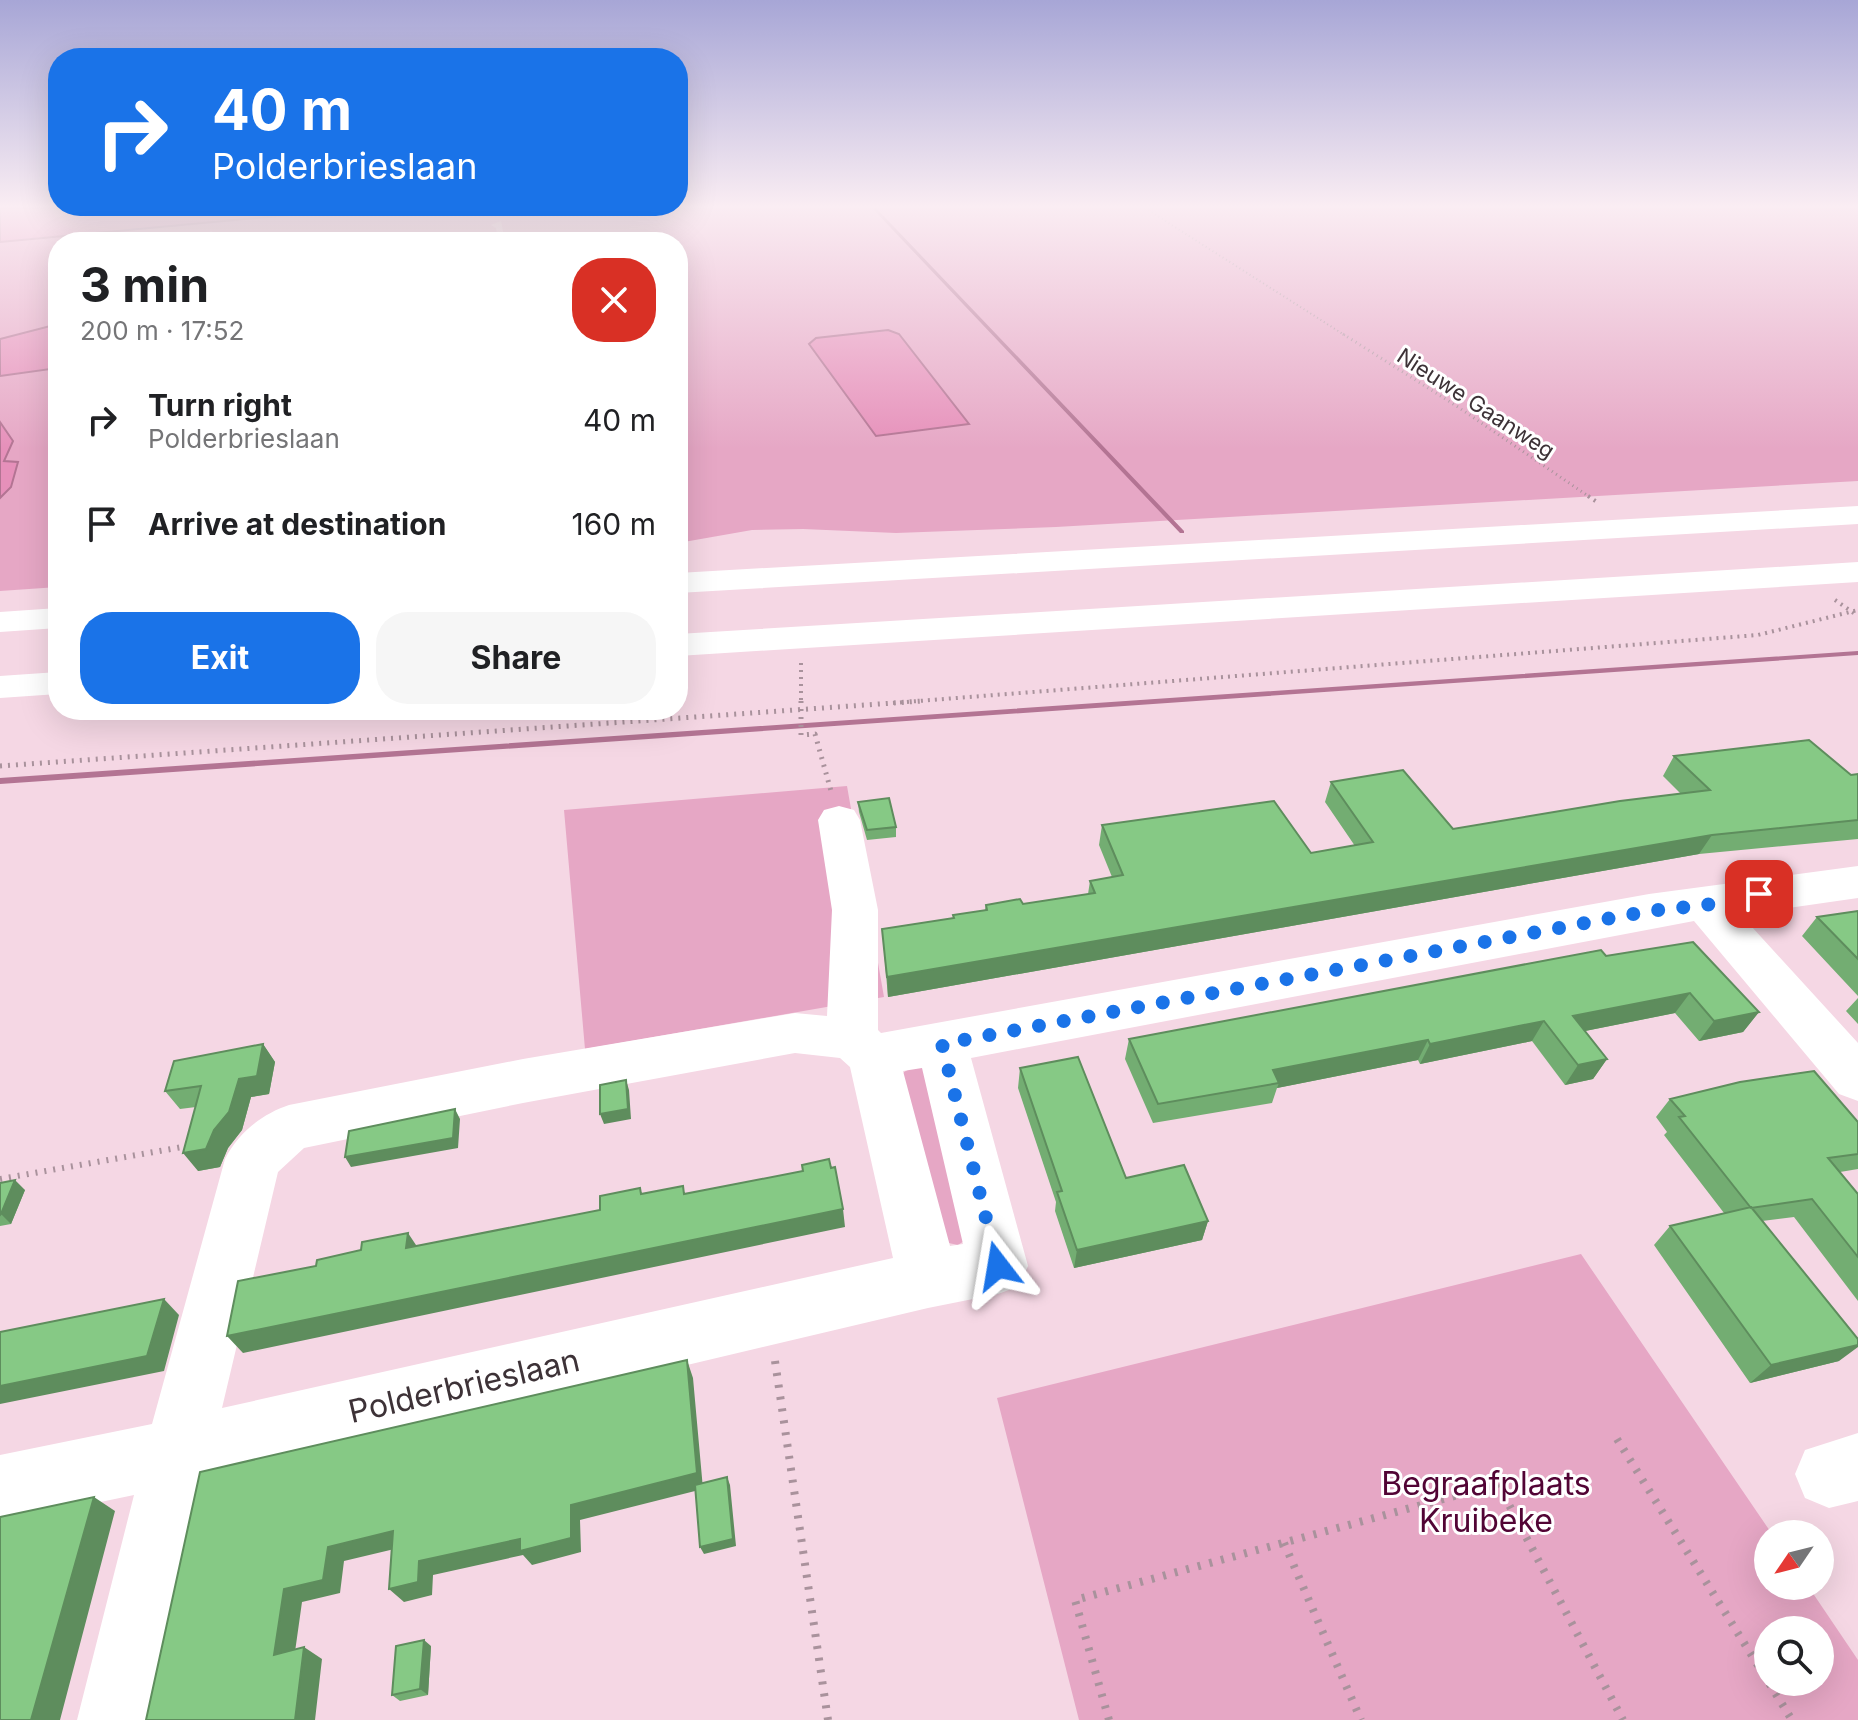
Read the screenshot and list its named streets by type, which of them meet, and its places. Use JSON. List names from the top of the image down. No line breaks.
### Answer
{"streets":{"street":["Polderbrieslaan"],"path":["Nieuwe Gaanweg"]},"parks":["Begraafplaats Kruibeke"],"north":"bottom left","page":{"turn":["40 m","Polderbrieslaan"],"heading":["3 min","200 m · 17:52"],"list":[{"name":"Turn right","note":"Polderbrieslaan","value":"40 m"},{"name":"Arrive at destination","value":"160 m"}],"buttons":["Exit","Share"]}}
